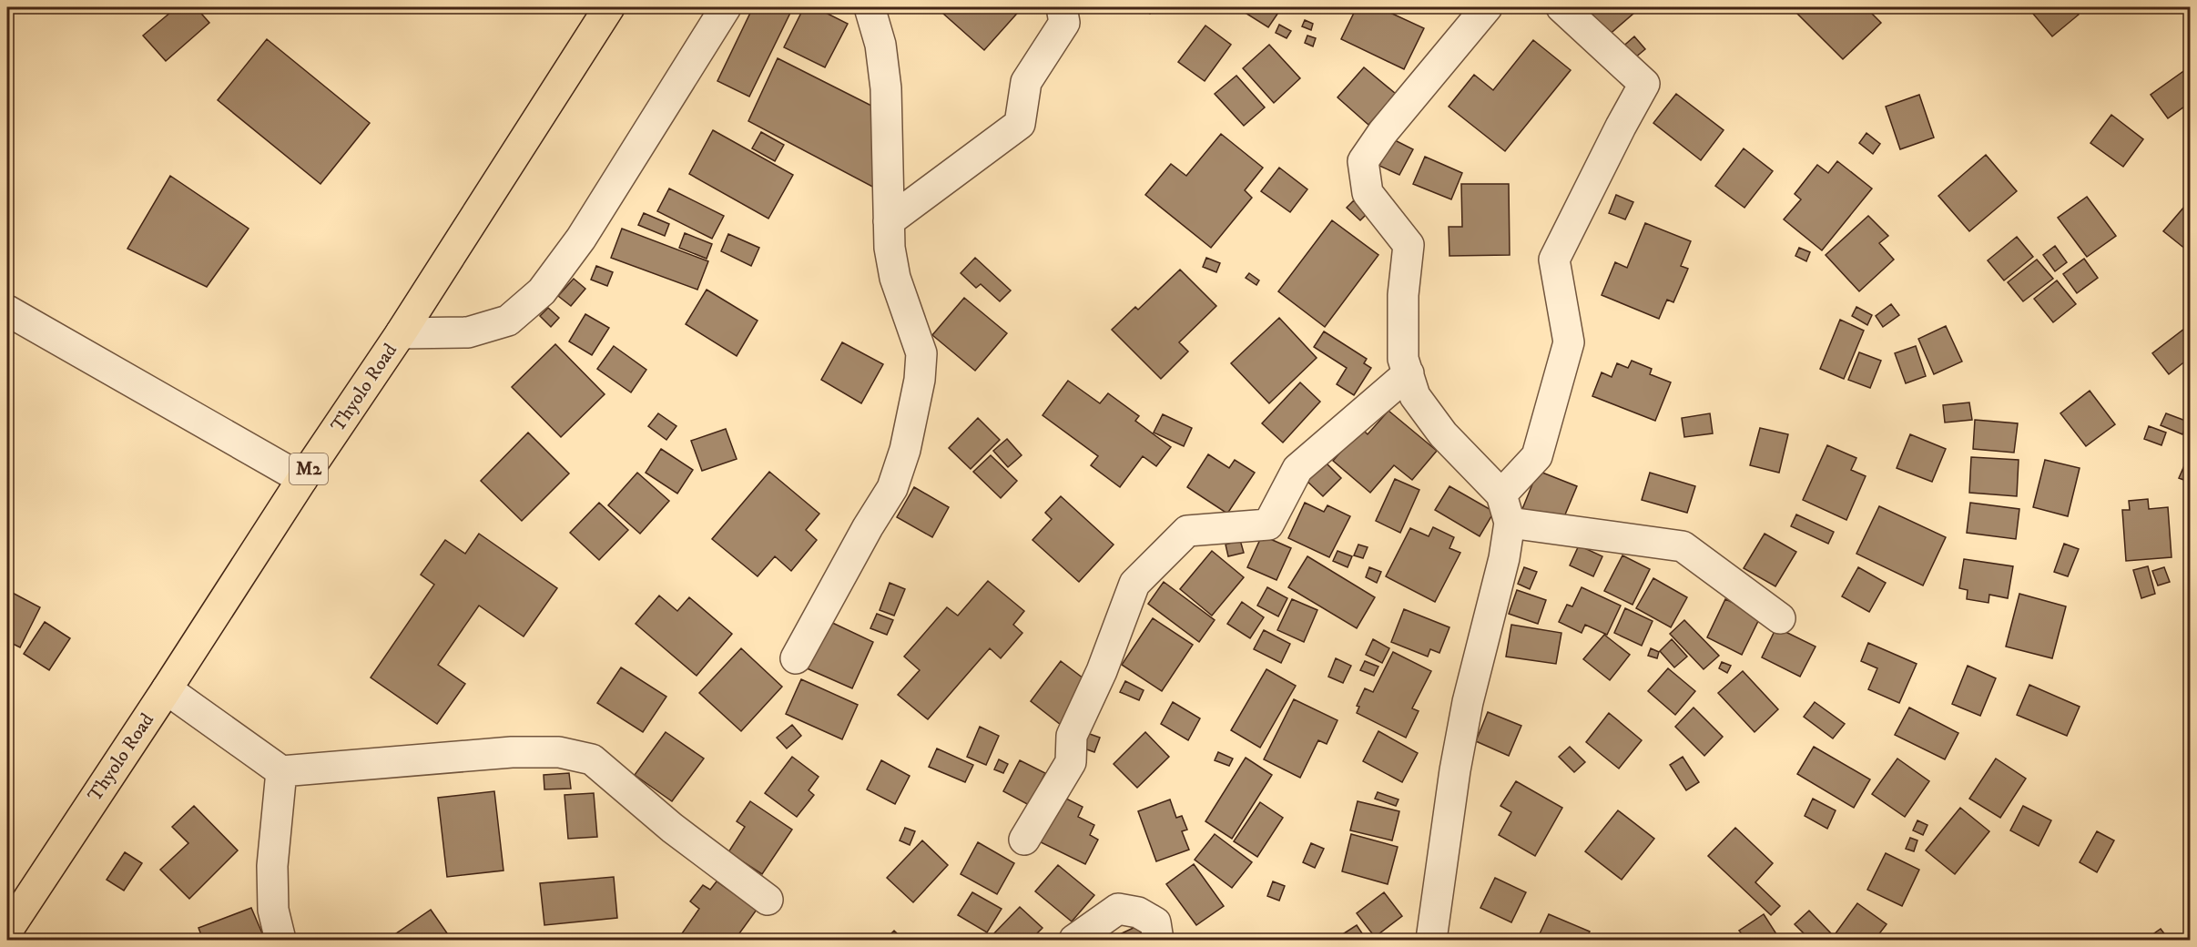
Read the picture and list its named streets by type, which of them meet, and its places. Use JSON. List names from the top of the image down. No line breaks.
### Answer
{"streets":{"highway":["Thyolo Road","M2"]}}
